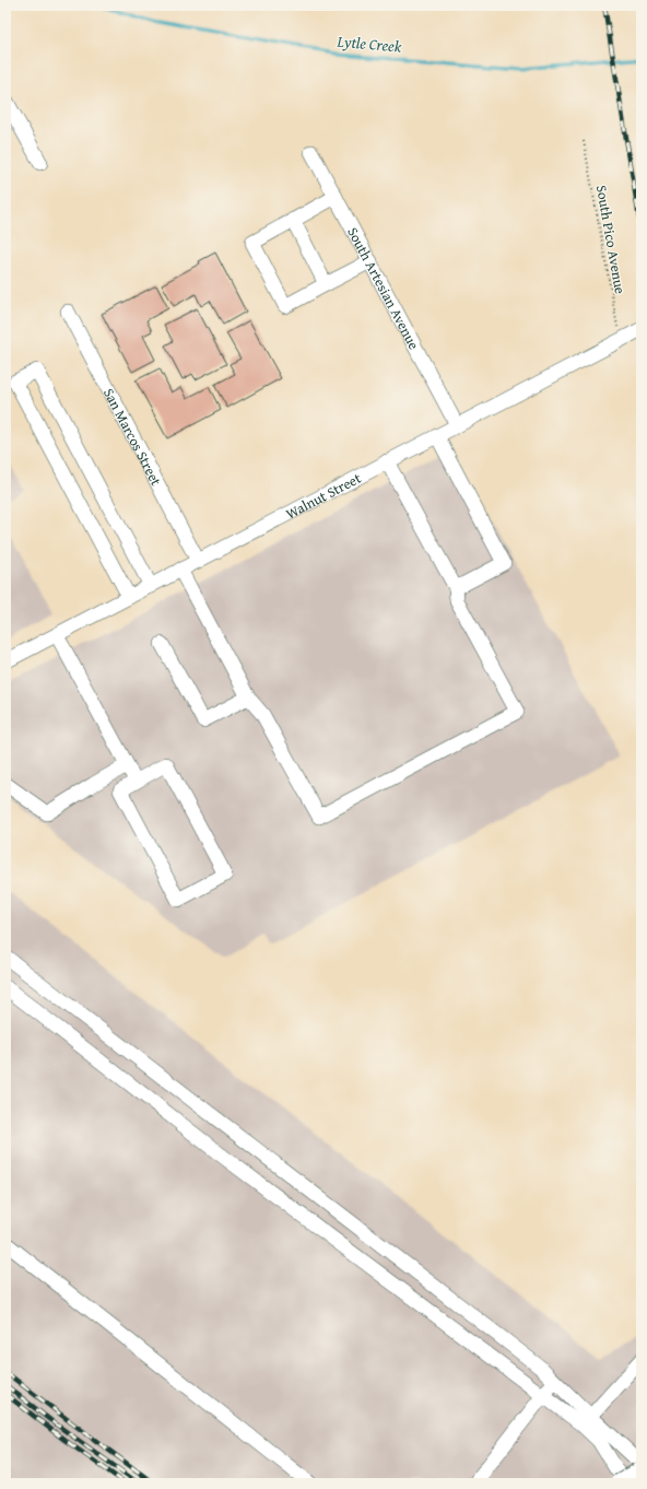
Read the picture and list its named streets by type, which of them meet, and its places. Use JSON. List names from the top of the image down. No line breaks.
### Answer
{"streets":{"street":["South Artesian Avenue","San Marcos Street","Walnut Street"],"path":["South Pico Avenue"]},"crossings":[["South Pico Avenue","Walnut Street"],["South Artesian Avenue","Walnut Street"],["San Marcos Street","Walnut Street"]],"water":["Lytle Creek"]}
